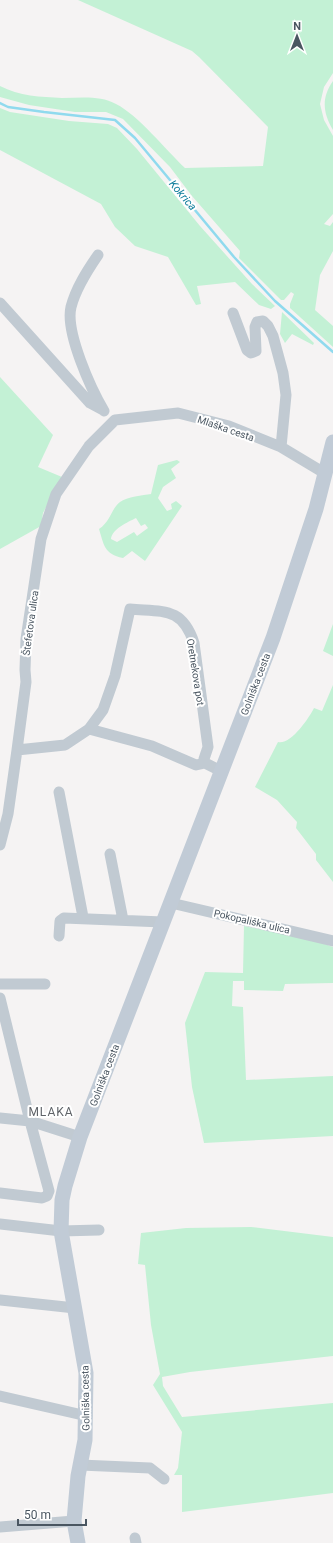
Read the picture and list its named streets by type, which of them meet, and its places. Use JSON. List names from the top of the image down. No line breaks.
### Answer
{"streets":{"main road":["Golniška cesta"],"street":["Mlaška cesta","Štefetova ulica","Oretnekova pot","Pokopališka ulica"]},"crossings":[["Mlaška cesta","Štefetova ulica"],["Mlaška cesta","Golniška cesta"],["Štefetova ulica","Oretnekova pot"],["Golniška cesta","Pokopališka ulica"]],"districts":["MLAKA"],"water":["Kokrica"],"scale_bar":"50 m","north":"top"}
